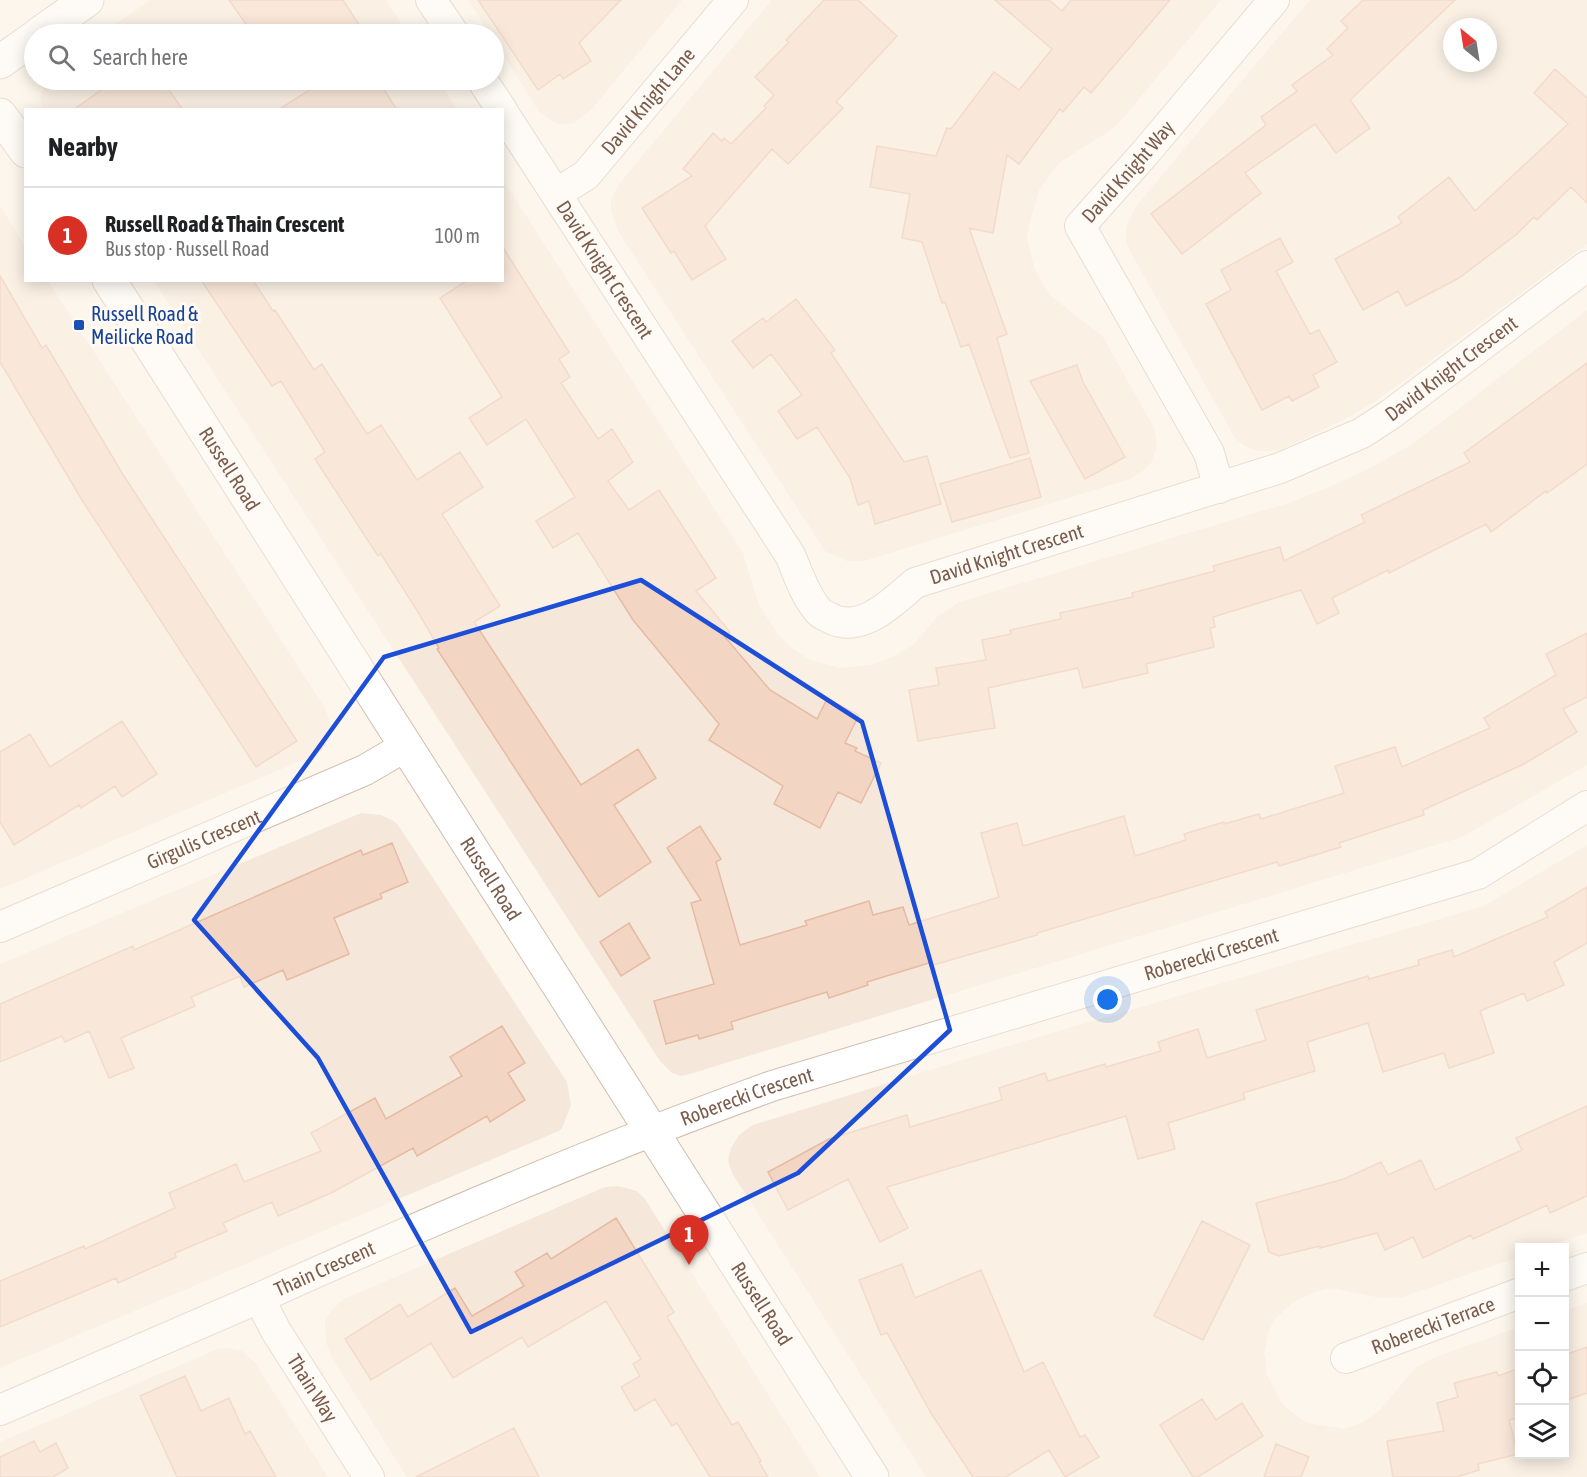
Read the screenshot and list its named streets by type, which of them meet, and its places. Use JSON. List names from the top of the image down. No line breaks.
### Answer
{"streets":{"street":["David Knight Lane","David Knight Way","David Knight Crescent","Russell Road","Girgulis Crescent","Roberecki Crescent","Thain Crescent","Roberecki Terrace","Thain Way"]},"crossings":[["David Knight Lane","David Knight Crescent"],["David Knight Way","David Knight Crescent"],["Russell Road","Girgulis Crescent"],["Russell Road","Roberecki Crescent"],["Russell Road","Thain Crescent"],["Roberecki Crescent","Thain Crescent"],["Thain Crescent","Thain Way"]],"places":{"transit":["Russell Road & Meilicke Road"]},"north":"top left","page":{"search":"Search here","heading":"Nearby","list":[{"mark":"1","name":"Russell Road & Thain Crescent","note":"Bus stop · Russell Road","value":"100 m"}],"pins":"1","map_buttons":["+","−"]}}
